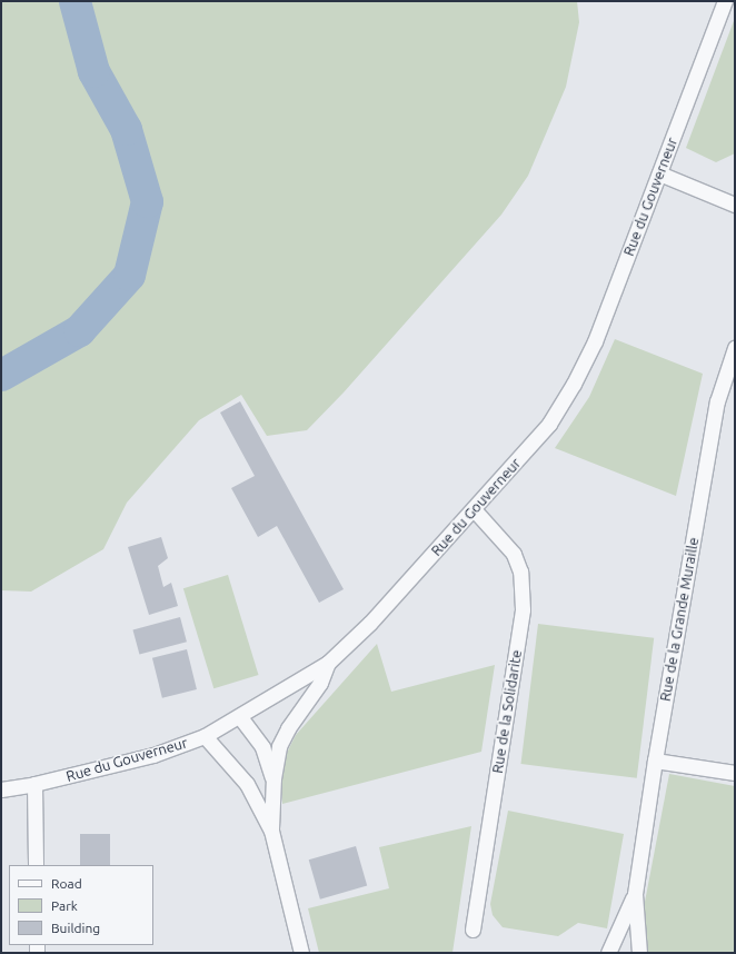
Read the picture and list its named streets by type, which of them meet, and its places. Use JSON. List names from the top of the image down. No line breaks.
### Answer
{"streets":{"street":["Rue du Gouverneur","Rue de la Grande Muraille","Rue de la Solidarite"]},"crossings":[["Rue du Gouverneur","Rue de la Solidarite"]],"legend":["Road","Park","Building"]}
